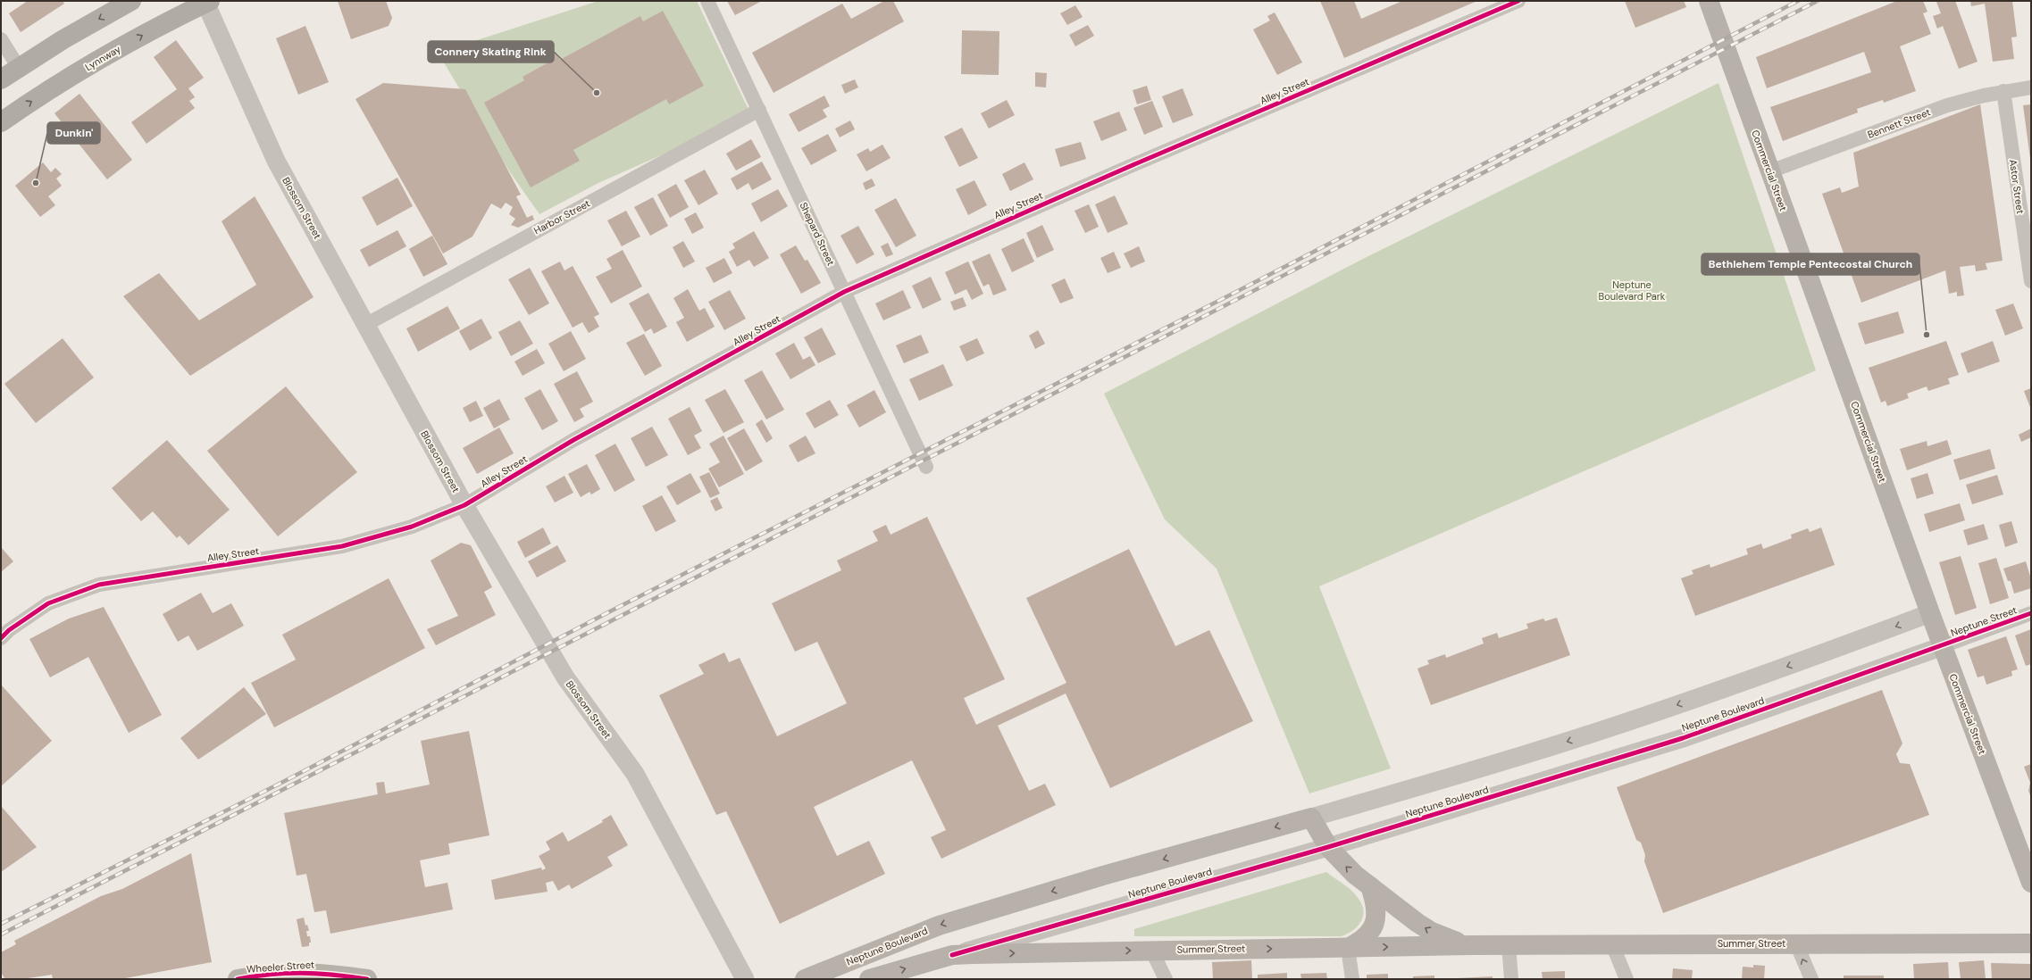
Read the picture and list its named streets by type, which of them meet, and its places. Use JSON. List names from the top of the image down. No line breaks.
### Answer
{"streets":{"highway":["Lynnway"],"main road":["Commercial Street","Neptune Boulevard","Summer Street","Wheeler Street"],"street":["Alley Street","Bennett Street","Astor Street","Blossom Street","Harbor Street","Shepard Street","Neptune Street"]},"crossings":[["Lynnway","Blossom Street"],["Alley Street","Blossom Street"],["Alley Street","Shepard Street"],["Bennett Street","Commercial Street"],["Bennett Street","Astor Street"],["Commercial Street","Neptune Street"],["Commercial Street","Neptune Boulevard"],["Blossom Street","Harbor Street"],["Harbor Street","Shepard Street"],["Neptune Street","Neptune Boulevard"],["Neptune Boulevard","Summer Street"]],"parks":["Neptune Boulevard Park"],"places":["Connery Skating Rink","Dunkin'","Bethlehem Temple Pentecostal Church"]}
